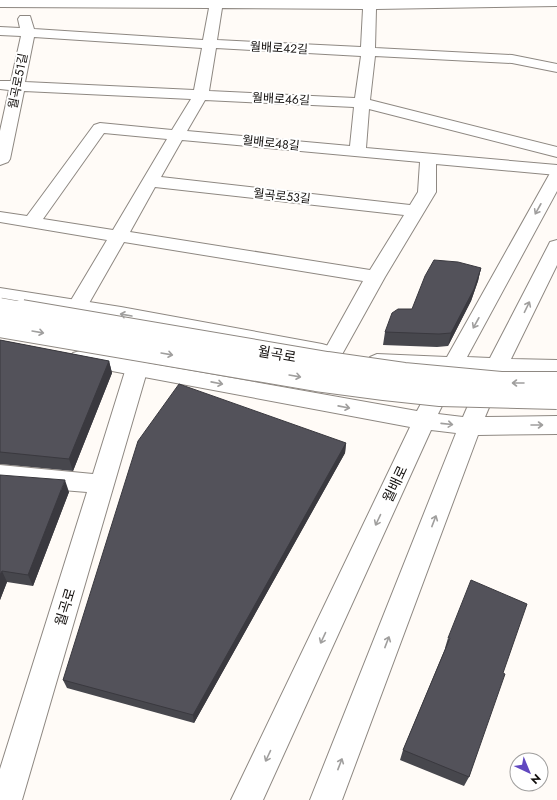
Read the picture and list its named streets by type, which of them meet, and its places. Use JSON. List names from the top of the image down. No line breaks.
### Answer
{"streets":{"street":["월배로42길","월곡로51길","월배로46길","월배로48길","월곡로53길","월곡로","월배로"]},"crossings":[["월배로42길","월곡로51길"],["월곡로51길","월배로46길"]],"north":"bottom right"}
